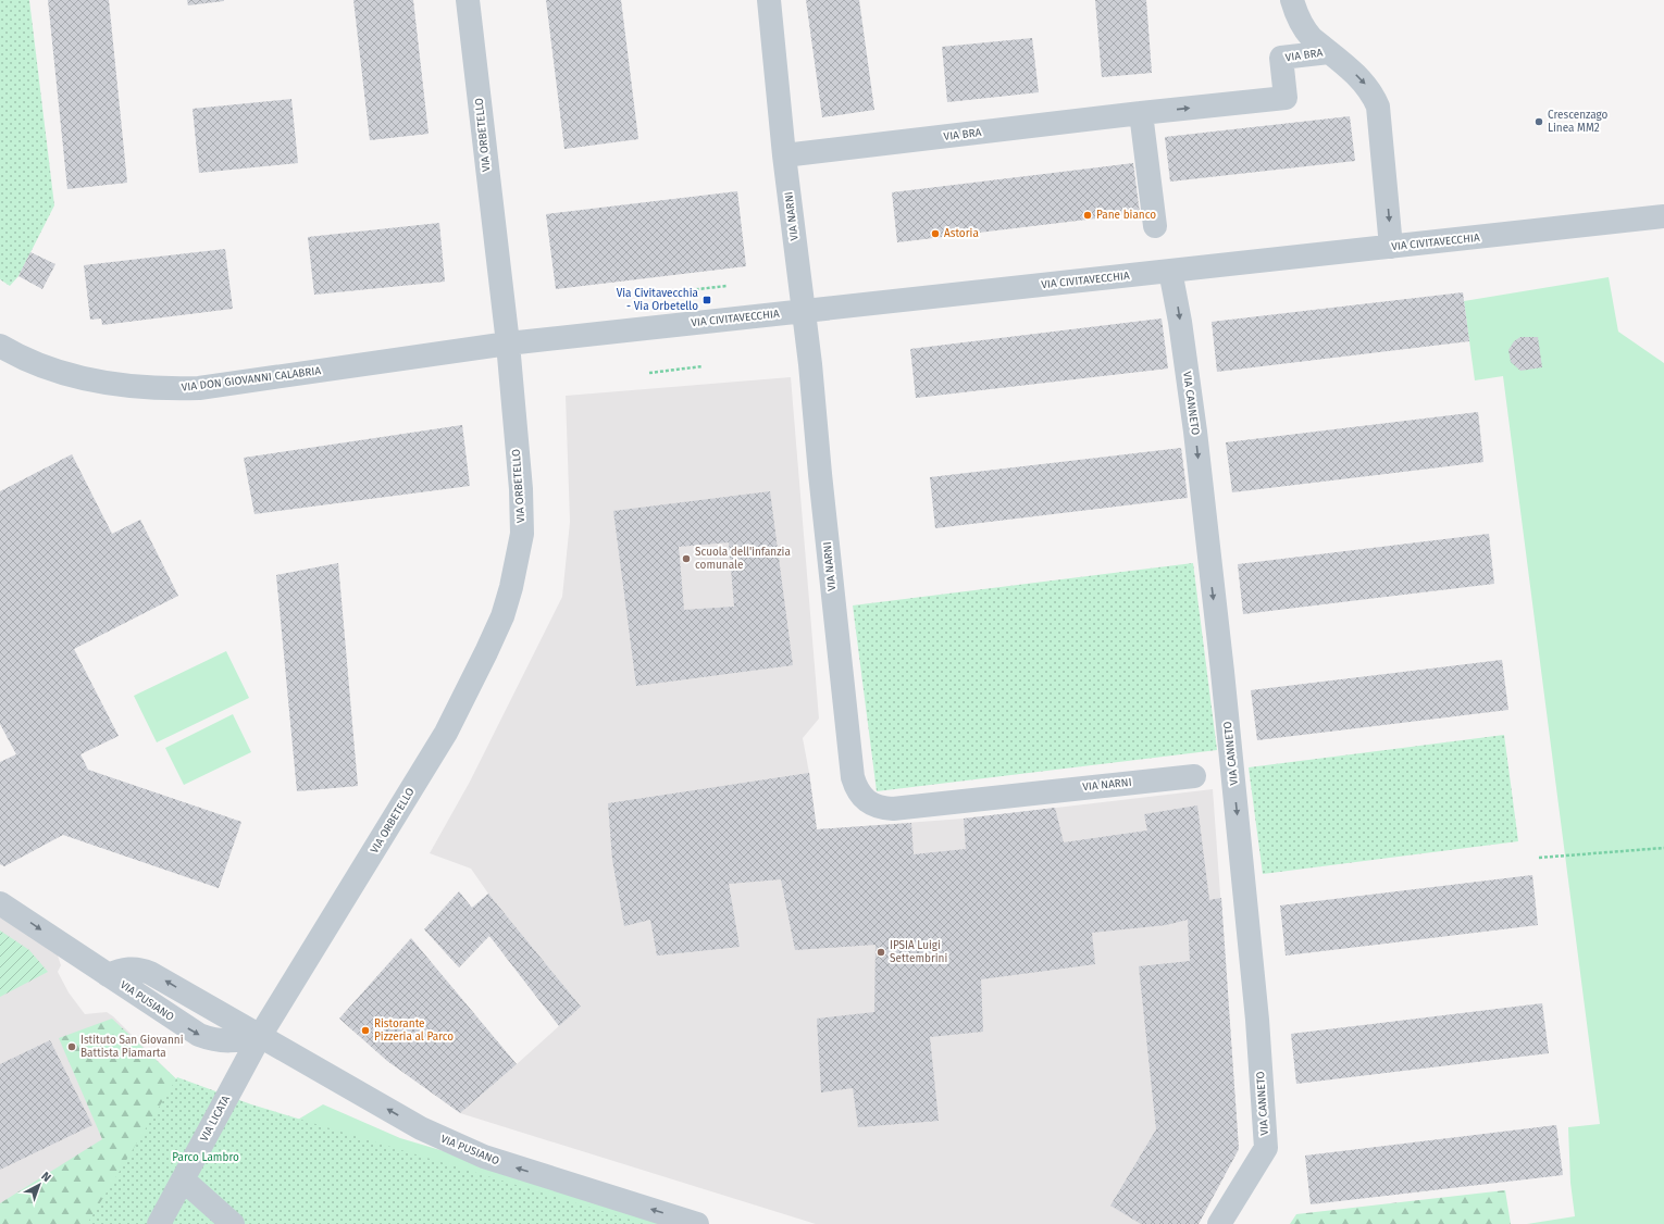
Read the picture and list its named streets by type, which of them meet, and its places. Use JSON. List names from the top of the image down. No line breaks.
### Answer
{"streets":{"street":["VIA BRA","VIA ORBETELLO","VIA NARNI","VIA CIVITAVECCHIA","VIA DON GIOVANNI CALABRIA","VIA CANNETO","VIA PUSIANO","VIA LICATA"]},"crossings":[["VIA BRA","VIA NARNI"],["VIA BRA","VIA CIVITAVECCHIA"],["VIA ORBETELLO","VIA CIVITAVECCHIA"],["VIA ORBETELLO","VIA DON GIOVANNI CALABRIA"],["VIA ORBETELLO","VIA PUSIANO"],["VIA ORBETELLO","VIA LICATA"],["VIA NARNI","VIA CIVITAVECCHIA"],["VIA CIVITAVECCHIA","VIA DON GIOVANNI CALABRIA"],["VIA CIVITAVECCHIA","VIA CANNETO"],["VIA PUSIANO","VIA LICATA"]],"one_way":["VIA CANNETO"],"parks":["Parco Lambro"],"places":{"other":["Crescenzago Linea MM2","Pane bianco","Astoria","Scuola dell'infanzia comunale","IPSIA Luigi Settembrini","Ristorante Pizzeria al Parco","Istituto San Giovanni Battista Piamarta"],"transit":["Via Civitavecchia - Via Orbetello"]},"north":"top right"}
